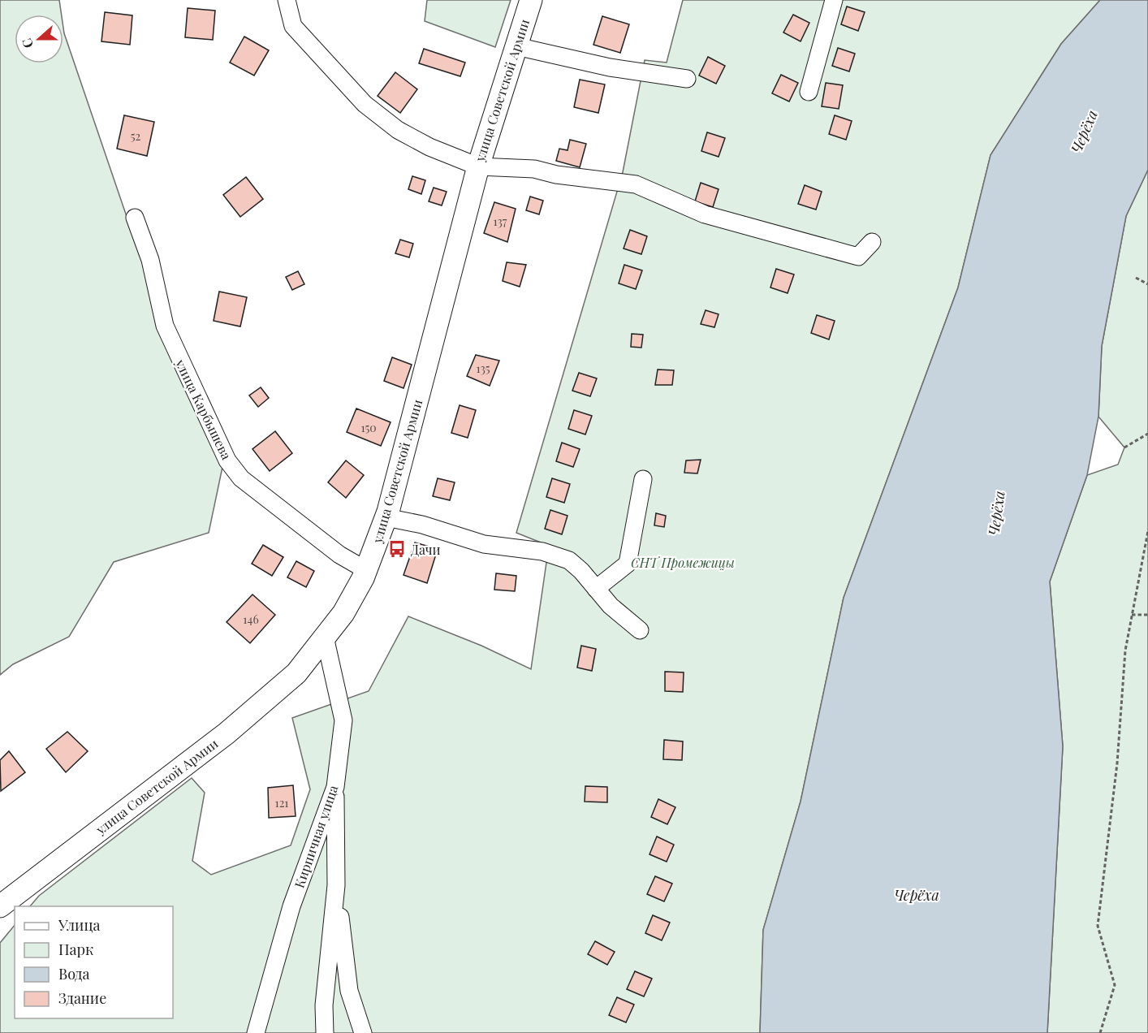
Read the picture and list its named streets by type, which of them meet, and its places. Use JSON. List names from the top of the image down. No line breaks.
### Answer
{"streets":{"main road":["улица Советской Армии"],"street":["улица Карбышева","Кирпичная улица"]},"crossings":[["улица Советской Армии","улица Карбышева"],["улица Советской Армии","Кирпичная улица"]],"water":["Черёха"],"parks":["СНТ Промежицы"],"places":{"bus stop":["Дачи"]},"house_numbers":["52","137","135","150","146","121"],"legend":["Улица","Парк","Вода","Здание"],"north":"left"}
